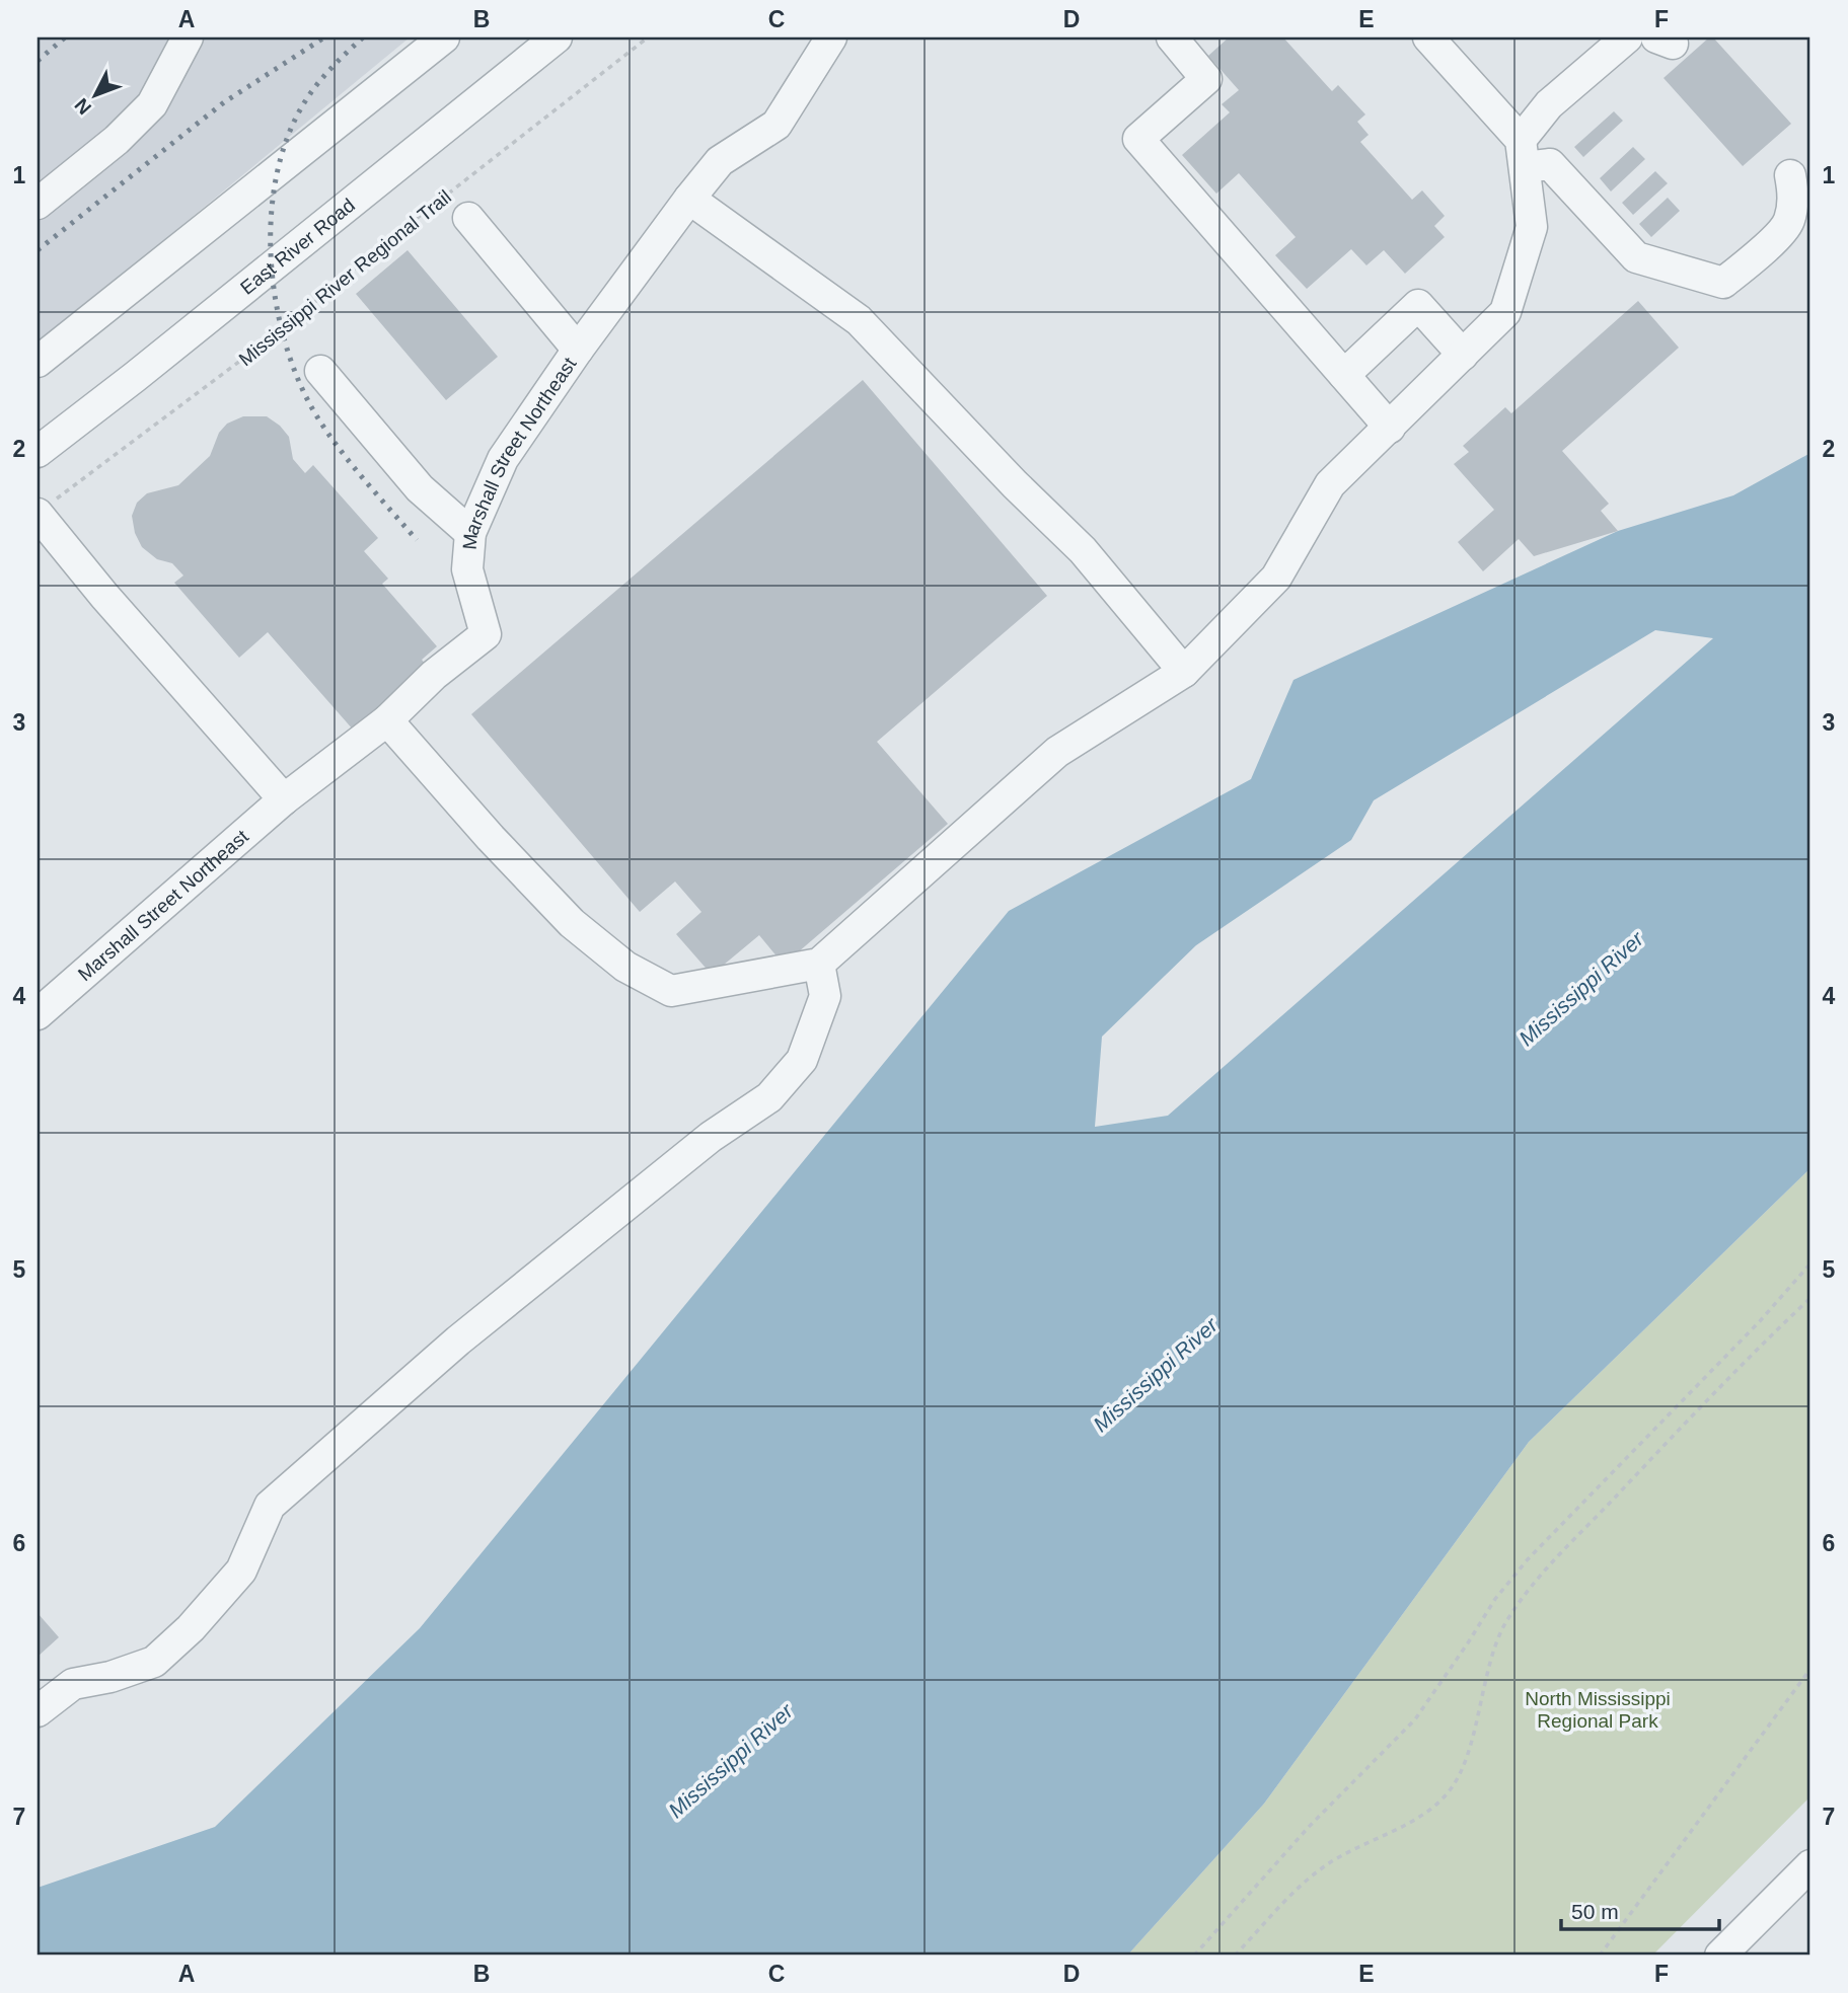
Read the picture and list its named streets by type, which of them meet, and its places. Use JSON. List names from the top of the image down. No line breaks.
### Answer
{"streets":{"street":["East River Road","Marshall Street Northeast"],"path":["Mississippi River Regional Trail"]},"water":["Mississippi River"],"parks":["North Mississippi Regional Park"],"scale_bar":"50 m","north":"bottom left","grid":{"columns":["A","B","C","D","E","F"],"rows":["1","2","3","4","5","6","7"]}}
